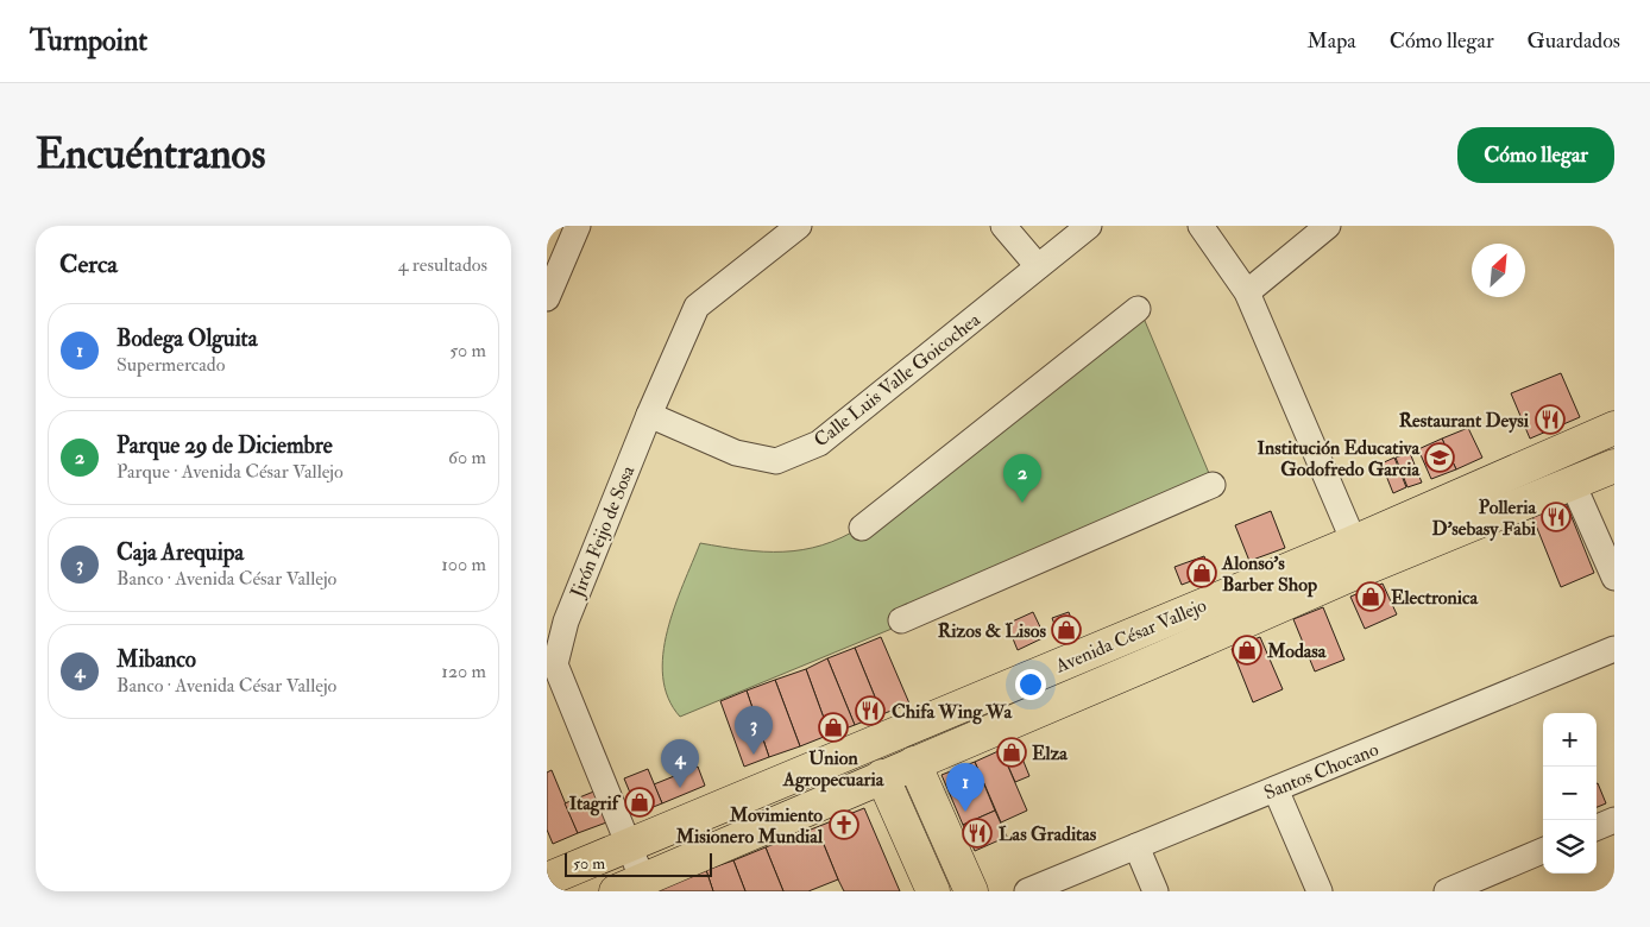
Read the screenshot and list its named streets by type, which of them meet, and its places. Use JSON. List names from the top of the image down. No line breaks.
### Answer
{"streets":{"main road":["Avenida César Vallejo"],"street":["Calle Luis Valle Goicochea","Jirón Feijo de Sosa","Santos Chocano"]},"crossings":[["Calle Luis Valle Goicochea","Jirón Feijo de Sosa"],["Jirón Feijo de Sosa","Avenida César Vallejo"]],"places":{"restaurant":["Restaurant Deysi","Polleria D'sebasy Fabi","Chifa Wing Wa","Las Graditas"],"school or university":["Institución Educativa Godofredo Garcia"],"shop":["Alonso's Barber Shop","Electronica","Rizos & Lisos","Modasa","Union Agropecuaria","Elza","Itagrif"],"church":["Movimiento Misionero Mundial"]},"scale_bar":"50 m","north":"top right","page":{"header":"Turnpoint","nav":["Mapa","Cómo llegar","Guardados"],"buttons":"Cómo llegar","title":"Encuéntranos","heading":["Cerca","4 resultados"],"list":[{"mark":"1","name":"Bodega Olguita","note":"Supermercado","value":"50 m"},{"mark":"2","name":"Parque 29 de Diciembre","note":"Parque · Avenida César Vallejo","value":"60 m"},{"mark":"3","name":"Caja Arequipa","note":"Banco · Avenida César Vallejo","value":"100 m"},{"mark":"4","name":"Mibanco","note":"Banco · Avenida César Vallejo","value":"120 m"}],"pins":["2","3","4","1"],"map_buttons":["+","−"],"scale":"50 m"}}
